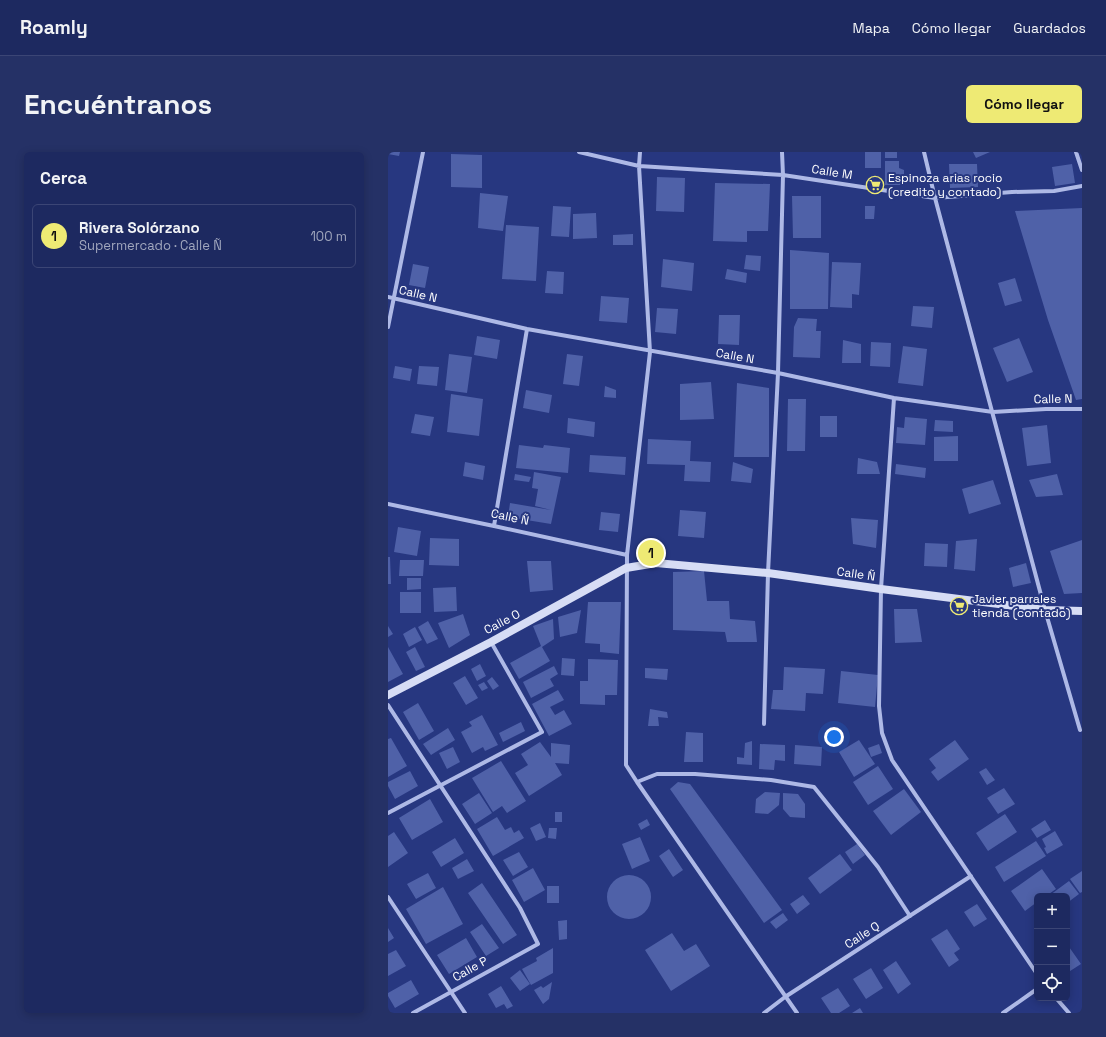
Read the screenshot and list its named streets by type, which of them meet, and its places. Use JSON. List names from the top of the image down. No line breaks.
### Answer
{"streets":{"street":["Calle M","Calle N","Calle Ñ","Calle O","Calle Q","Calle P"]},"crossings":[["Calle Ñ","Calle O"]],"places":{"supermarket":["Espinoza arias rocio (credito y contado)","Javier parrales tienda (contado)"]},"page":{"header":"Roamly","nav":["Mapa","Cómo llegar","Guardados"],"buttons":"Cómo llegar","title":"Encuéntranos","heading":"Cerca","list":[{"mark":"1","name":"Rivera Solórzano","note":"Supermercado · Calle Ñ","value":"100 m"}],"pins":"1","map_buttons":["+","−"]}}
